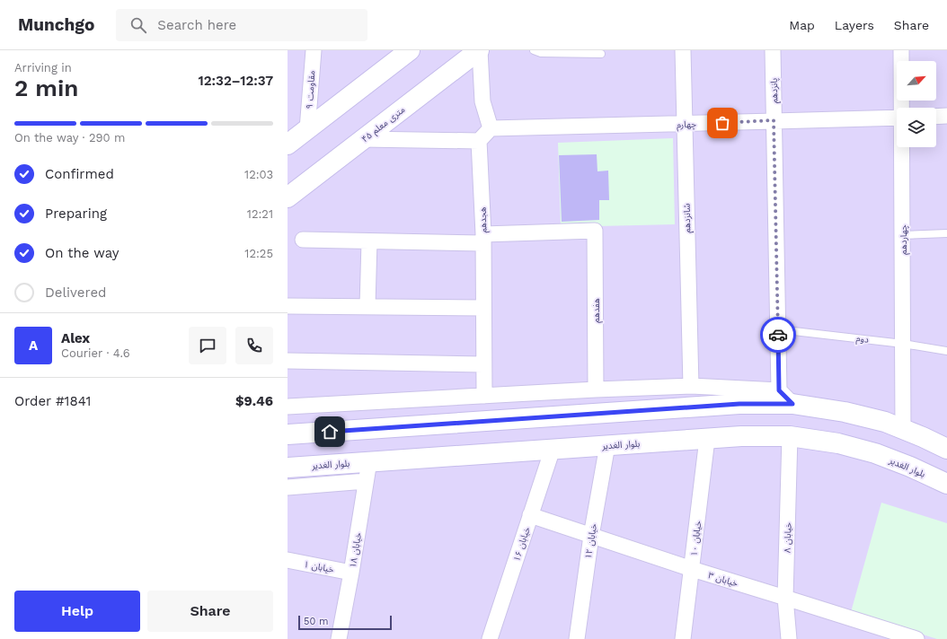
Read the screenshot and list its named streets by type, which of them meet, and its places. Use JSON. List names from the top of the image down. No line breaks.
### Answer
{"streets":{"main road":["۴۵ متری معلم","بلوار الغدیر"],"street":["مقاومت ۹","پانزدهم","چهارم","شانزدهم","هجدهم","چهاردهم","هفدهم","خیابان ۸","خیابان ۱۰","خیابان ۱۲","خیابان ۱۶","خیابان ۱۸","خیابان ۱","خیابان ۳"],"lane":["دوم"]},"crossings":[["پانزدهم","چهارم"],["پانزدهم","دوم"],["چهارم","شانزدهم"],["هجدهم","هفدهم"],["چهاردهم","دوم"],["بلوار الغدیر","خیابان ۸"],["بلوار الغدیر","خیابان ۱۰"],["بلوار الغدیر","خیابان ۱۲"],["بلوار الغدیر","خیابان ۱۶"],["بلوار الغدیر","خیابان ۱۸"],["خیابان ۸","خیابان ۳"],["خیابان ۱۰","خیابان ۳"],["خیابان ۱۲","خیابان ۳"],["خیابان ۱۶","خیابان ۳"],["خیابان ۱۸","خیابان ۱"]],"scale_bar":"50 m","north":"top right","page":{"header":"Munchgo","search":"Search here","nav":["Map","Layers","Share"],"heading":["2 min","Arriving in","12:32–12:37"],"panel":["Alex","Courier · 4.6","Order #1841","$9.46"],"bar":"On the way · 290 m","list":[["Confirmed","12:03"],["Preparing","12:21"],["On the way","12:25"],"Delivered"],"round":"A","buttons":["Help","Share"],"scale":"50 m"}}
